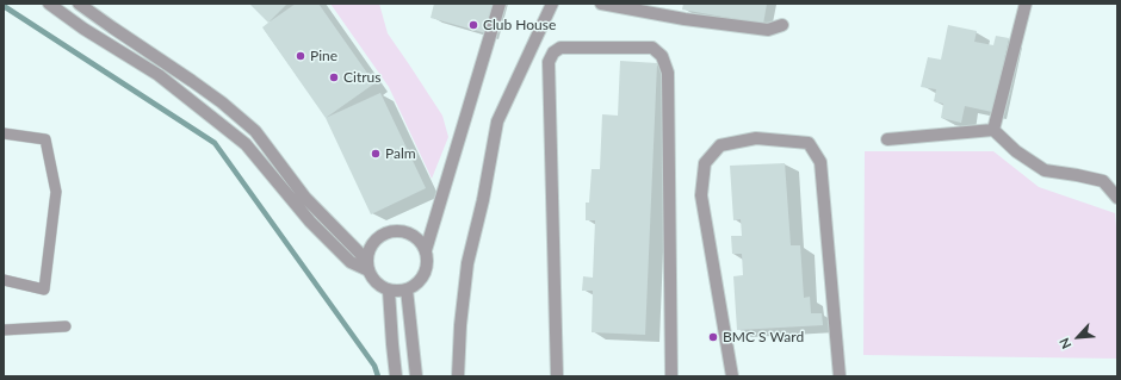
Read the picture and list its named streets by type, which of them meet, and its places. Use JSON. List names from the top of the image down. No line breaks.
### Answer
{"places":["Club House","Pine","Citrus","Palm","BMC S Ward"],"north":"bottom left"}
